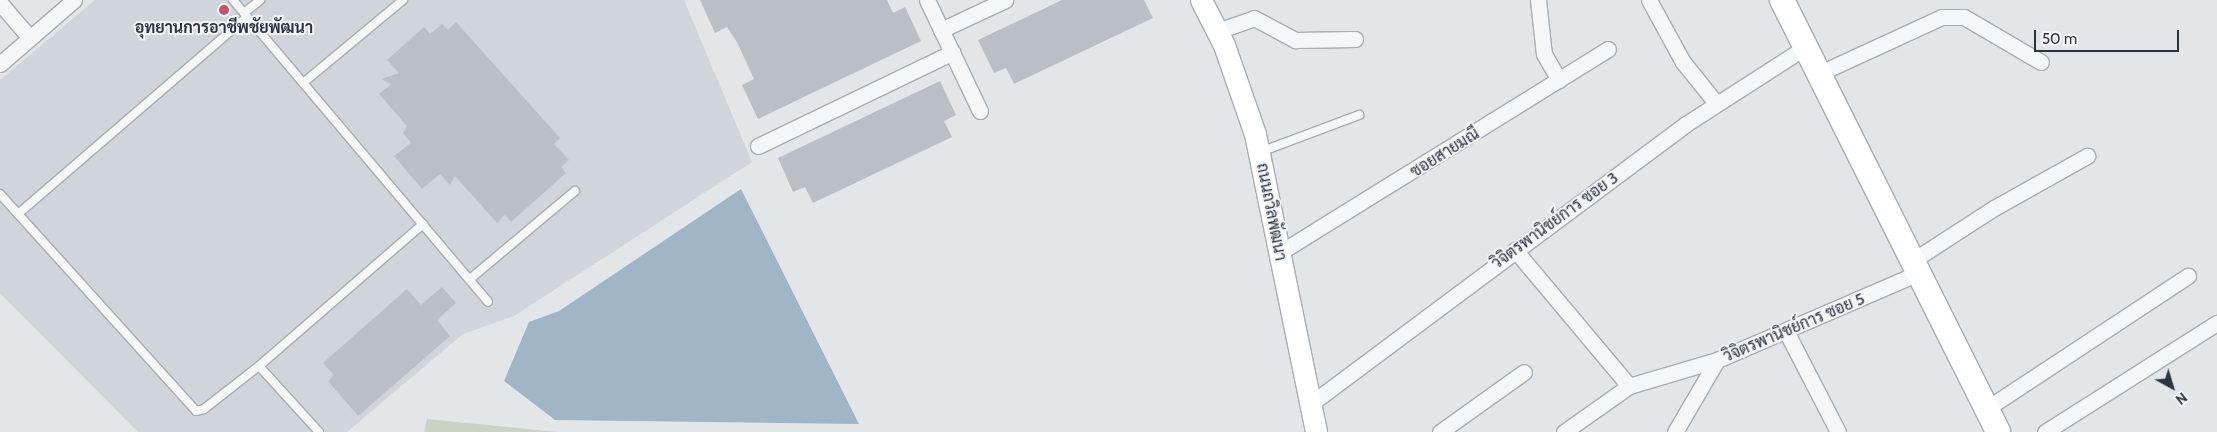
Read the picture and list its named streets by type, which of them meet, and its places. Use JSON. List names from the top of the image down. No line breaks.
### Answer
{"streets":{"street":["ซอยสายมณี","ถนนถวิลพัฒนา","วิจิตรพานิชย์การ ซอย 3","วิจิตรพานิชย์การ ซอย 5"]},"crossings":[["ซอยสายมณี","ถนนถวิลพัฒนา"],["ถนนถวิลพัฒนา","วิจิตรพานิชย์การ ซอย 3"]],"places":["อุทยานการอาชีพชัยพัฒนา"],"scale_bar":"50 m","north":"bottom right"}
